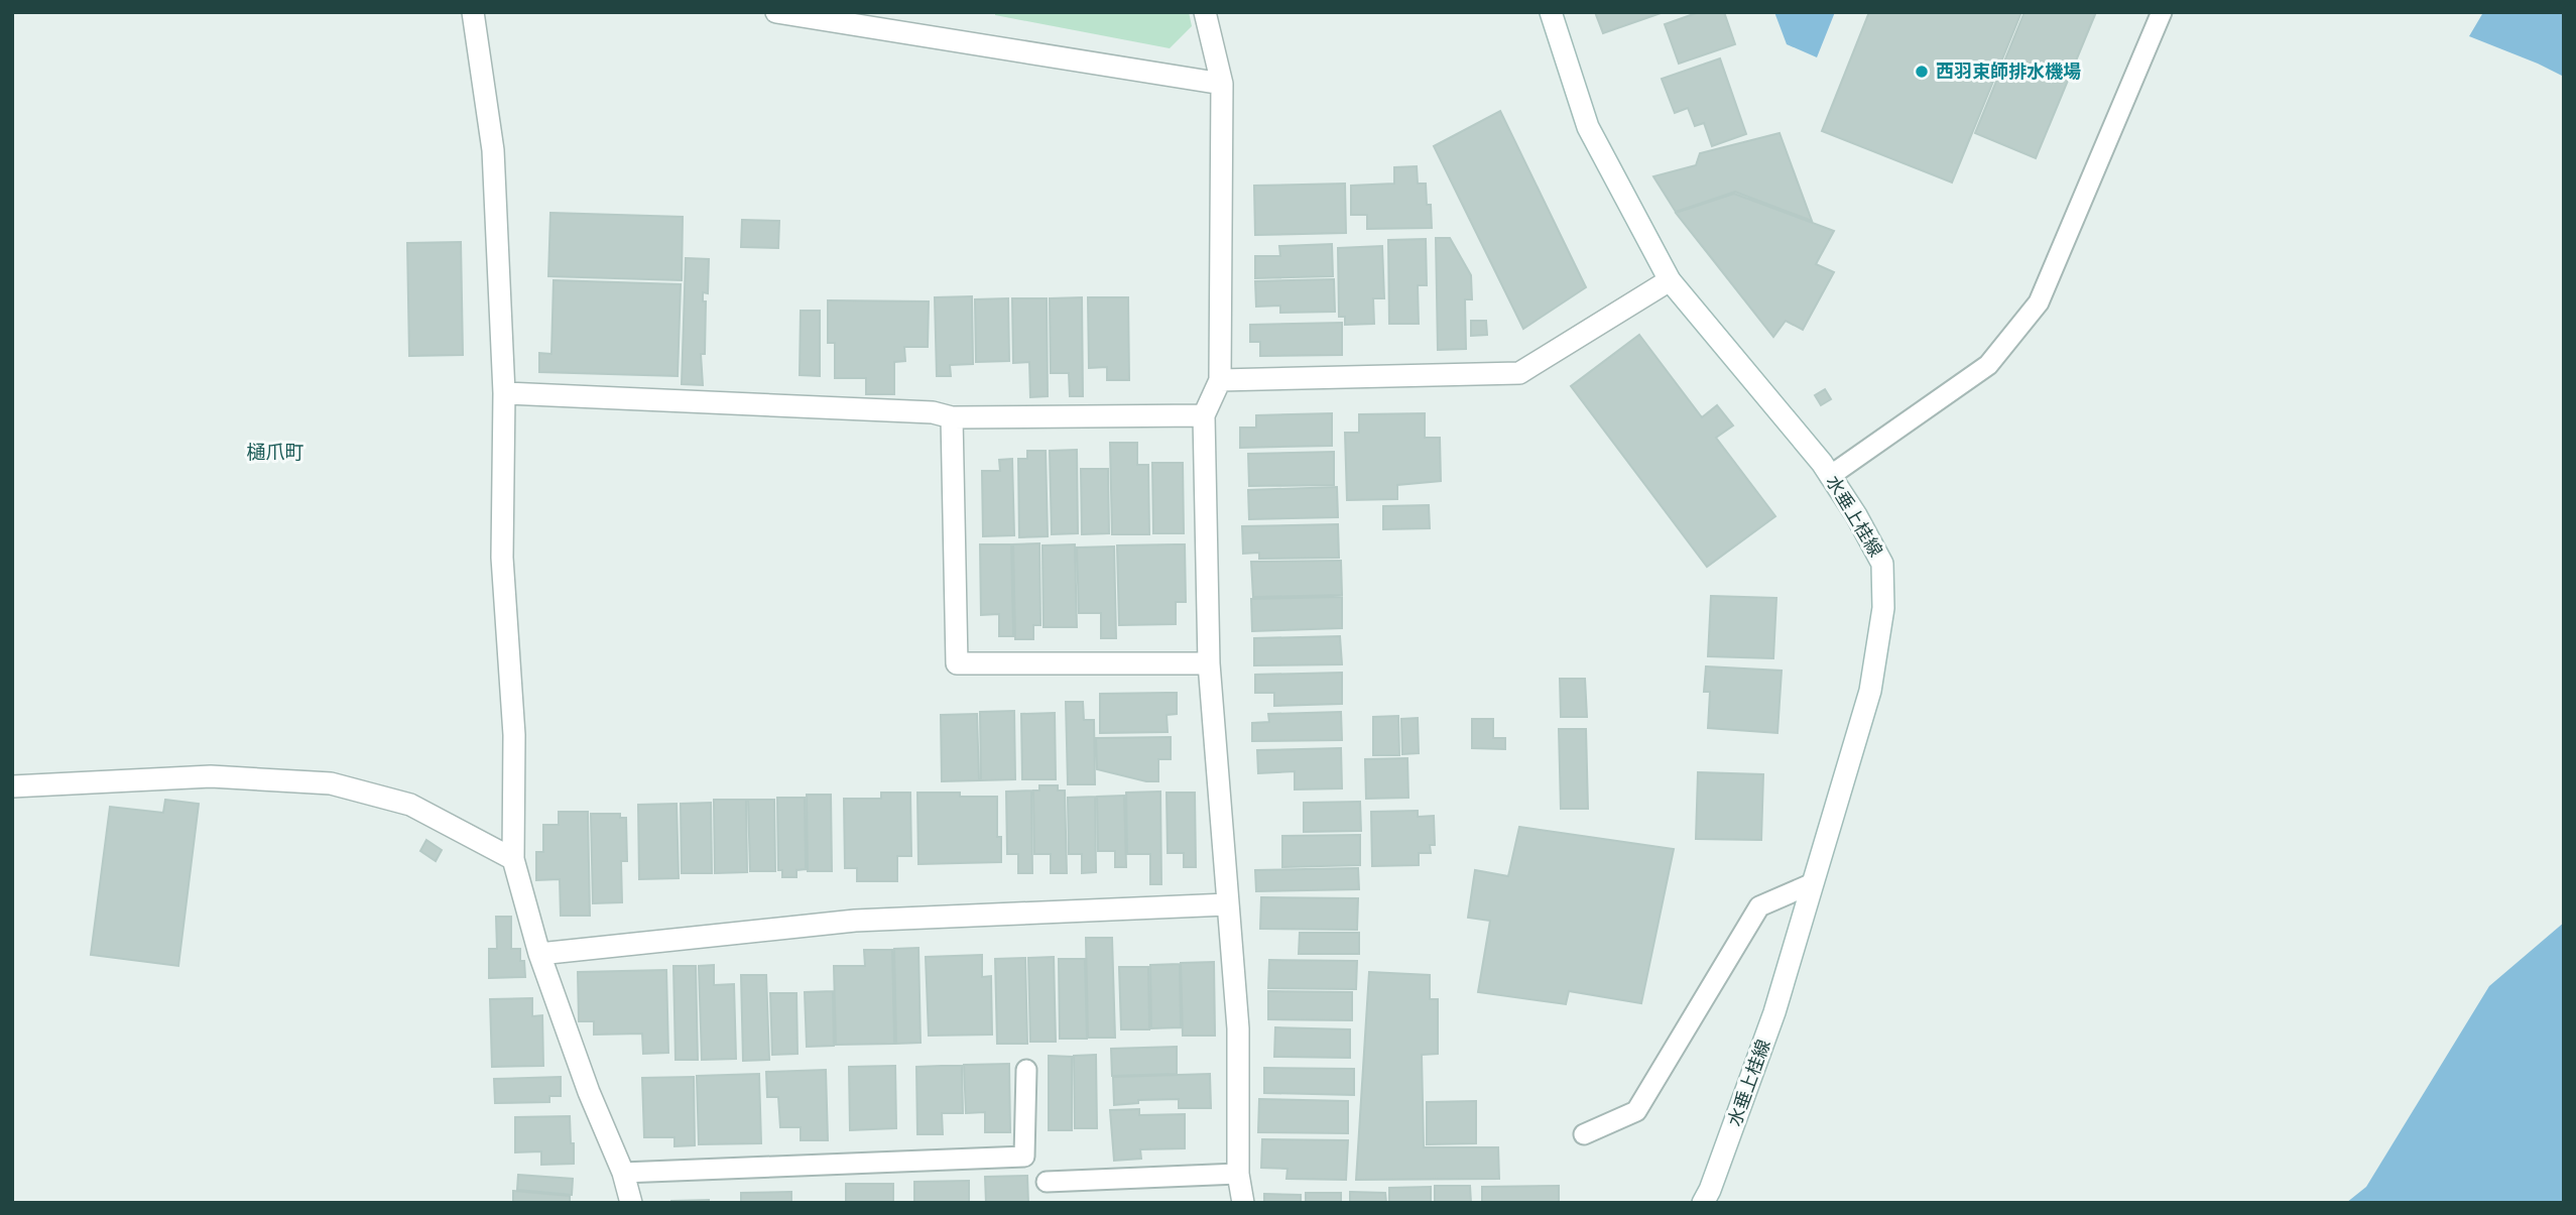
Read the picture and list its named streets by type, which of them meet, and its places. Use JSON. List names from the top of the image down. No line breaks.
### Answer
{"streets":{"street":["水垂上桂線"]},"districts":["樋爪町"],"places":["西羽束師排水機場"]}
